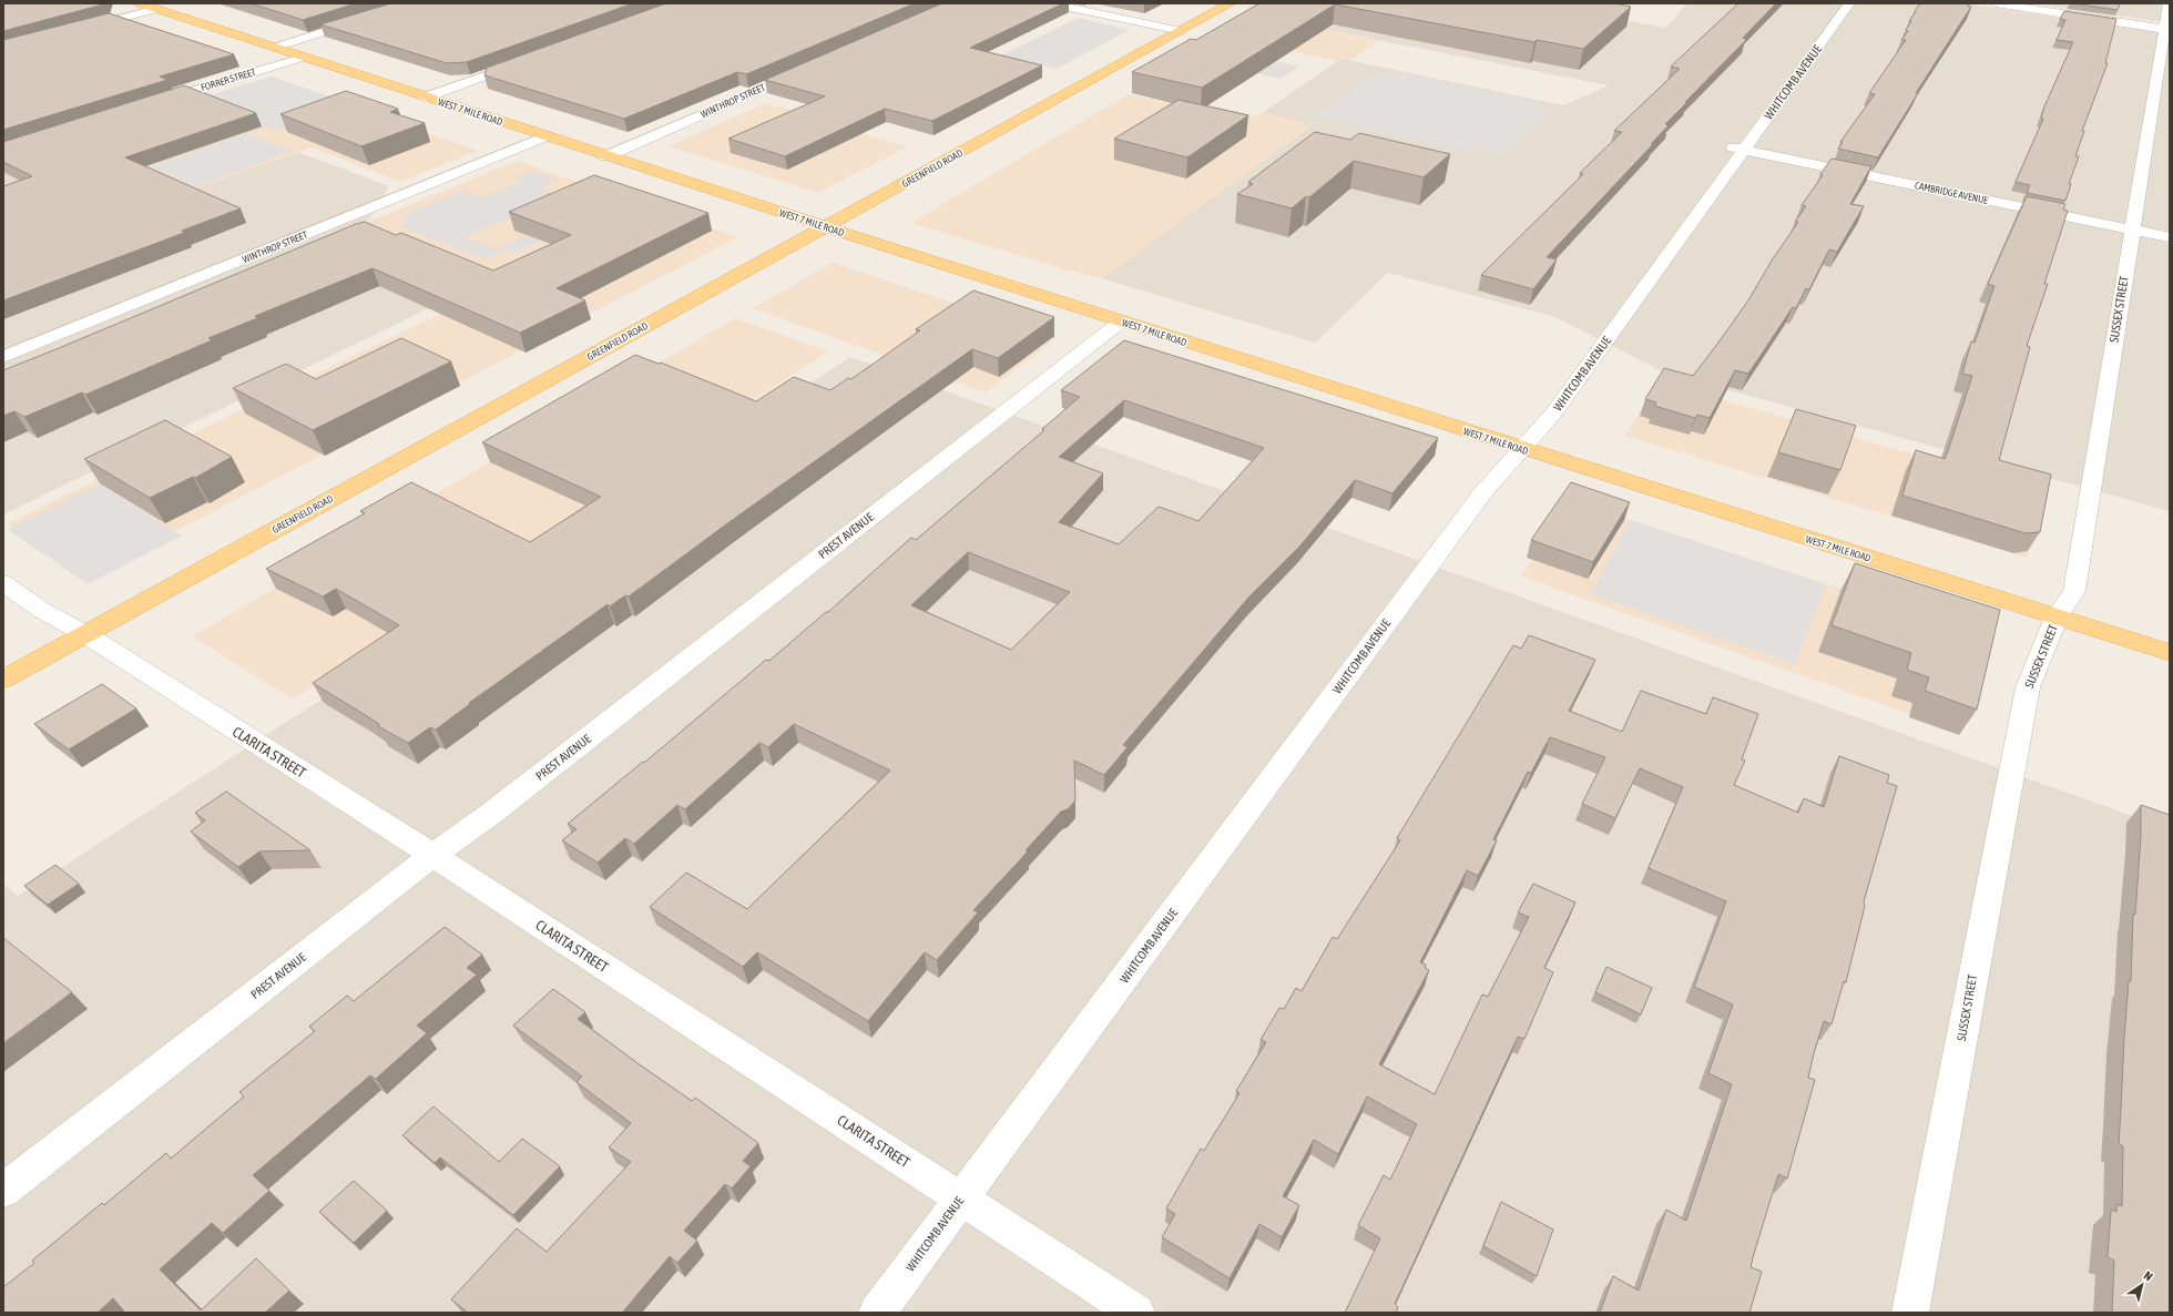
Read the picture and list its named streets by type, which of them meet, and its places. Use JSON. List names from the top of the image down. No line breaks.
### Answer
{"streets":{"main road":["WEST 7 MILE ROAD","GREENFIELD ROAD"],"street":["FORRER STREET","WHITCOMB AVENUE","WINTHROP STREET","CAMBRIDGE AVENUE","SUSSEX STREET","PREST AVENUE","CLARITA STREET"]},"crossings":[["FORRER STREET","WEST 7 MILE ROAD"],["WHITCOMB AVENUE","WEST 7 MILE ROAD"],["WHITCOMB AVENUE","CAMBRIDGE AVENUE"],["WHITCOMB AVENUE","CLARITA STREET"],["WINTHROP STREET","WEST 7 MILE ROAD"],["WEST 7 MILE ROAD","GREENFIELD ROAD"],["WEST 7 MILE ROAD","SUSSEX STREET"],["WEST 7 MILE ROAD","PREST AVENUE"],["GREENFIELD ROAD","CLARITA STREET"],["CAMBRIDGE AVENUE","SUSSEX STREET"],["PREST AVENUE","CLARITA STREET"]],"north":"top right"}
